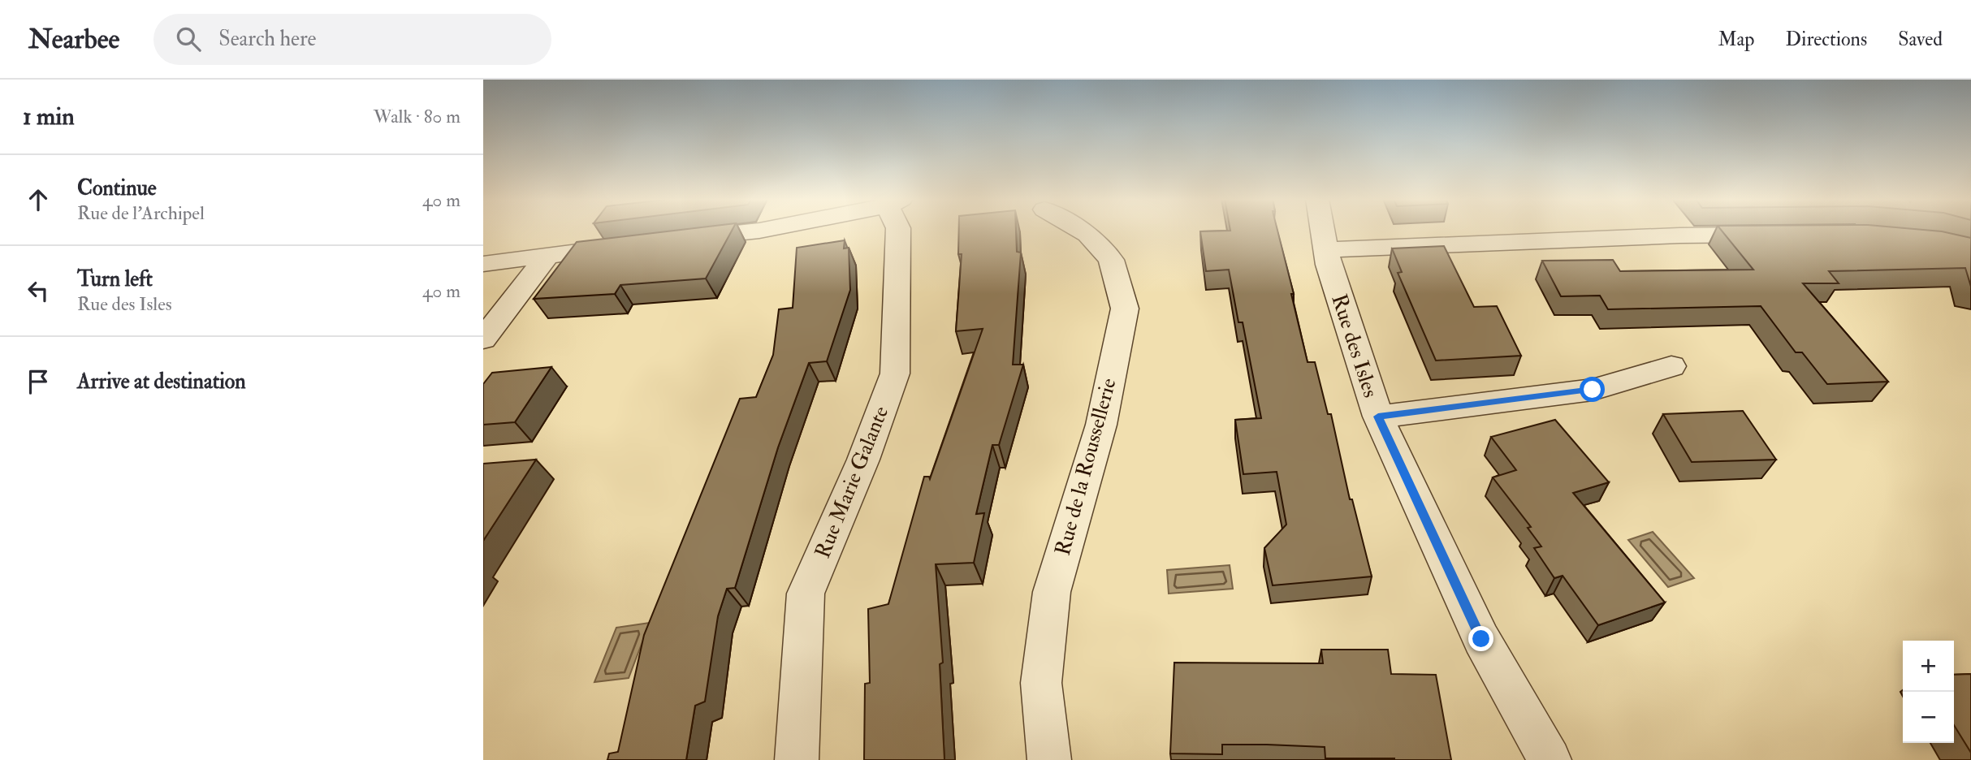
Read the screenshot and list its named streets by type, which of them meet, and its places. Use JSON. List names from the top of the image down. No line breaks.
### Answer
{"streets":{"street":["Rue des Isles","Rue de la Roussellerie","Rue Marie Galante"]},"page":{"header":"Nearbee","search":"Search here","nav":["Map","Directions","Saved"],"heading":["1 min","Walk · 80 m"],"list":[["Continue","Rue de l'Archipel","40 m"],["Turn left","Rue des Isles","40 m"],"Arrive at destination"],"map_buttons":["+","−"]}}
